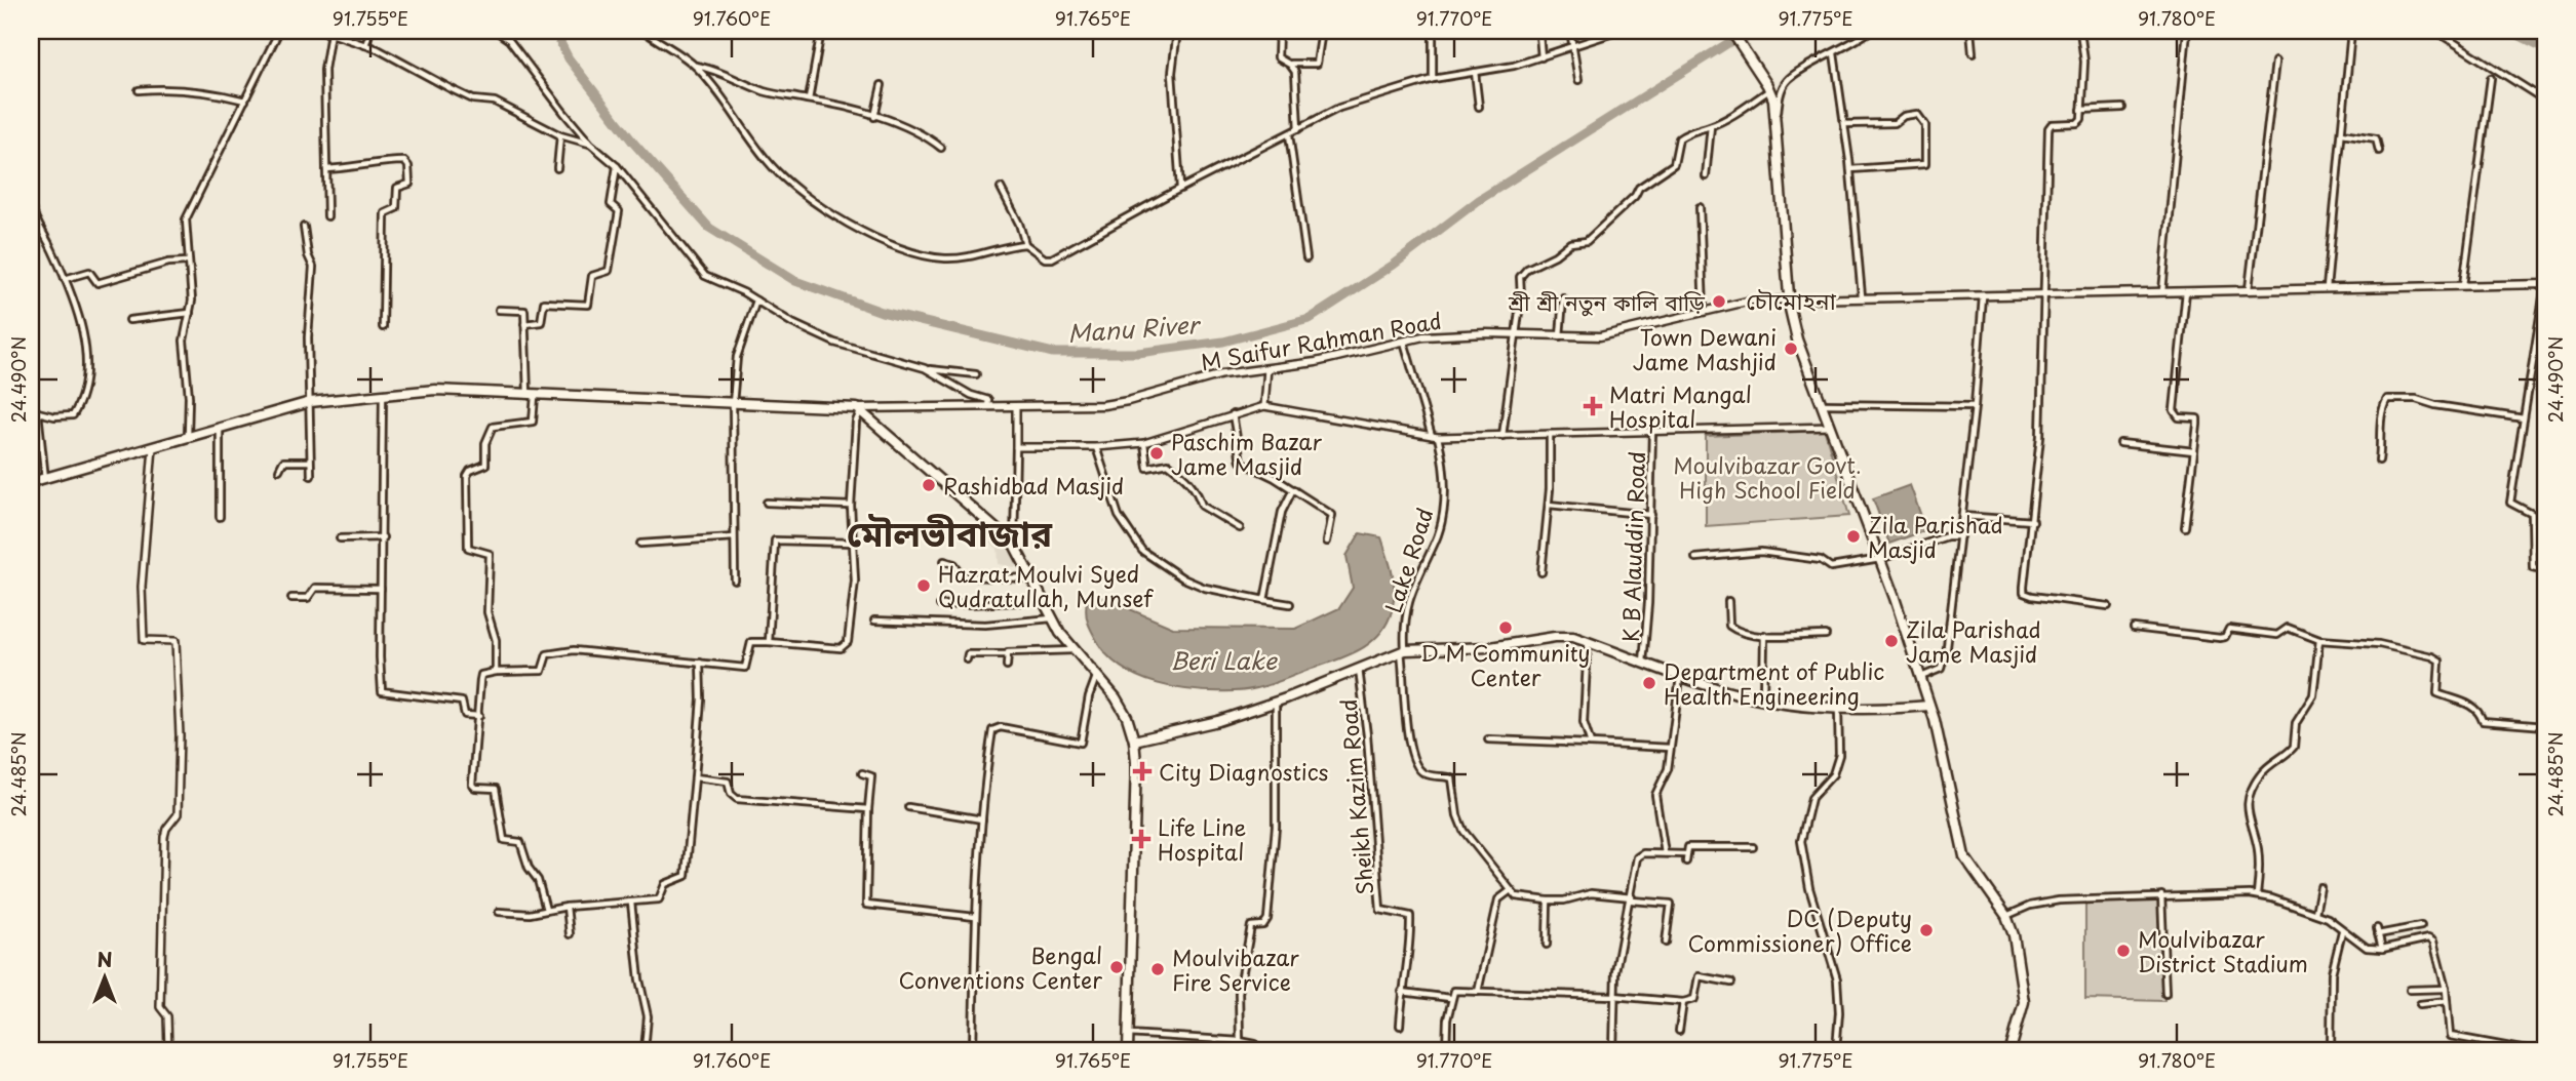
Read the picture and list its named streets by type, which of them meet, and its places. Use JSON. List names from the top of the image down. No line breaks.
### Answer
{"streets":{"main road":["M Saifur Rahman Road"],"street":["K B Alauddin Road","Lake Road","Sheikh Kazim Road"]},"crossings":[["M Saifur Rahman Road","Lake Road"]],"districts":["চৌমোহনা","মৌলভীবাজার"],"water":["Manu River","Beri Lake"],"parks":["Moulvibazar Govt. High School Field"],"places":{"other":["শ্রী শ্রী নতুন কালি বাড়ি","Town Dewani Jame Mashjid","Paschim Bazar Jame Masjid","Rashidbad Masjid","Zila Parishad Masjid","Hazrat Moulvi Syed Qudratullah, Munsef","D M Community Center","Zila Parishad Jame Masjid","Department of Public Health Engineering","DC (Deputy Commissioner) Office","Moulvibazar District Stadium","Bengal Conventions Center","Moulvibazar Fire Service"],"health":["Matri Mangal Hospital","City Diagnostics","Life Line Hospital"]},"north":"top","coordinates":["91.755°E","91.760°E","91.765°E","91.770°E","91.775°E","91.780°E","24.490°N","24.485°N"]}
